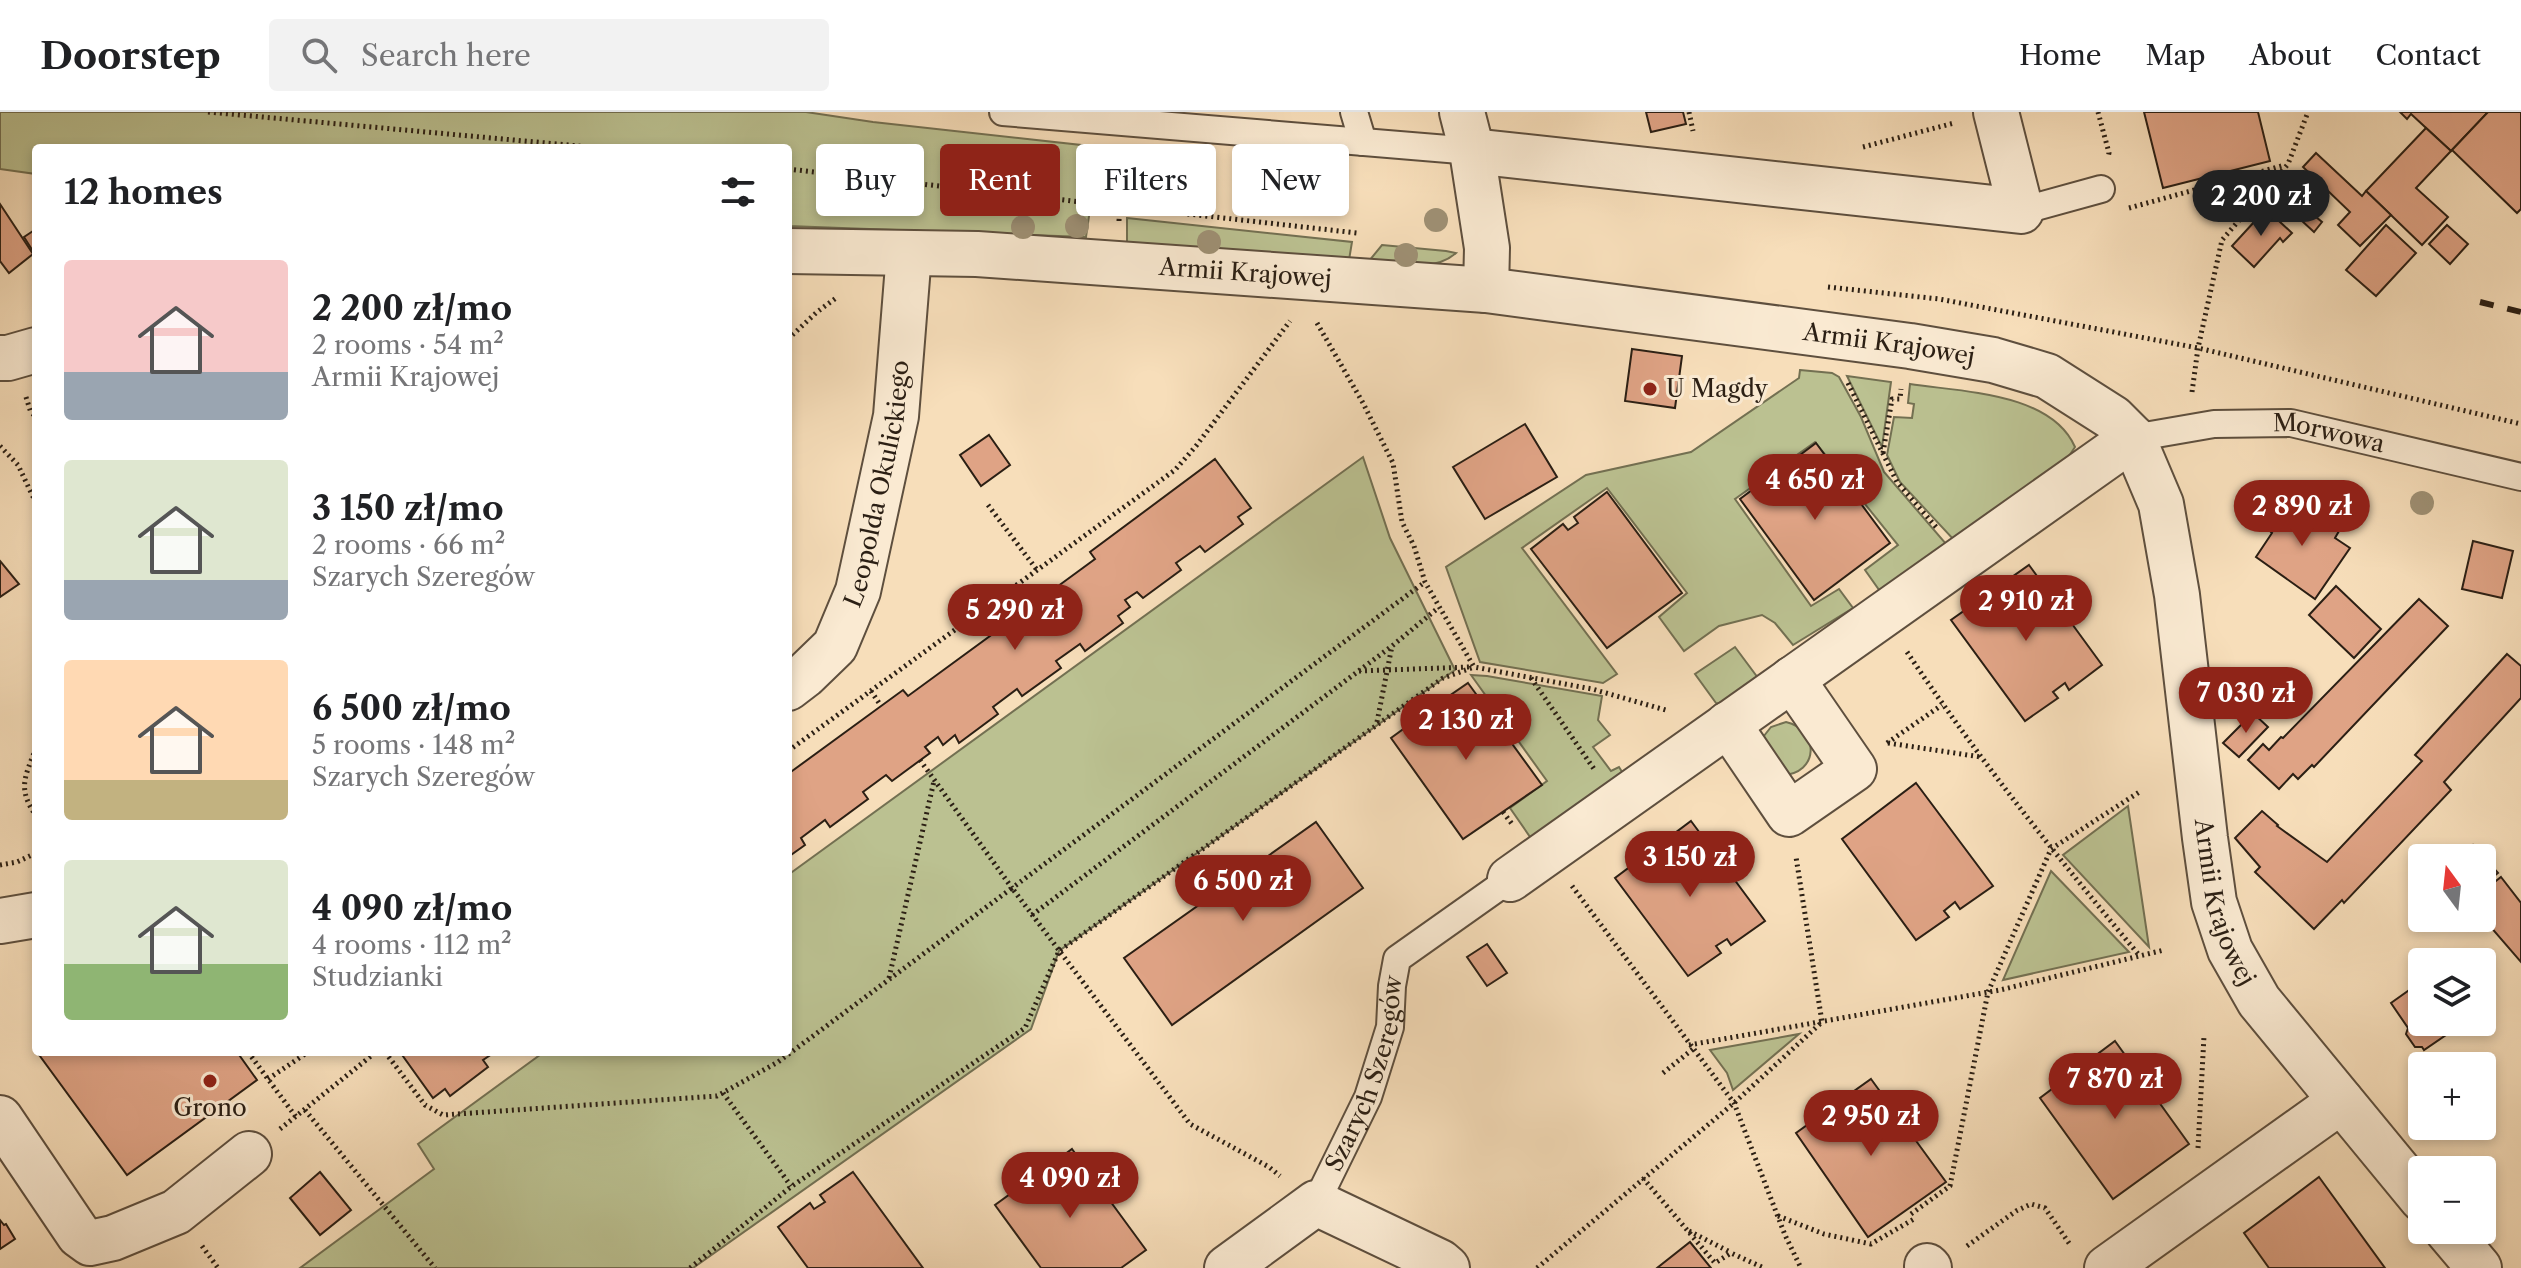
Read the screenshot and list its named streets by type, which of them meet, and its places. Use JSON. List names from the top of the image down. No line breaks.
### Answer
{"streets":{"street":["Armii Krajowej","Leopolda Okulickiego","Szarych Szeregów"],"lane":["Morwowa"]},"crossings":[["Armii Krajowej","Morwowa"],["Armii Krajowej","Leopolda Okulickiego"],["Armii Krajowej","Szarych Szeregów"],["Morwowa","Szarych Szeregów"]],"places":["U Magdy","Grono"],"north":"top","page":{"header":"Doorstep","search":"Search here","nav":["Home","Map","About","Contact"],"chip":["Buy","Rent","Filters","New"],"heading":"12 homes","price":["2 200 zł","4 650 zł","2 890 zł","2 910 zł","5 290 zł","7 030 zł","2 130 zł","3 150 zł","6 500 zł","7 870 zł","2 950 zł","4 090 zł"],"list":[{"name":"2 200 zł/mo","note":"2 rooms · 54 m² · Armii Krajowej"},{"name":"3 150 zł/mo","note":"2 rooms · 66 m² · Szarych Szeregów"},{"name":"6 500 zł/mo","note":"5 rooms · 148 m² · Szarych Szeregów"},{"name":"4 090 zł/mo","note":"4 rooms · 112 m² · Studzianki"}],"map_buttons":["+","−"]}}
